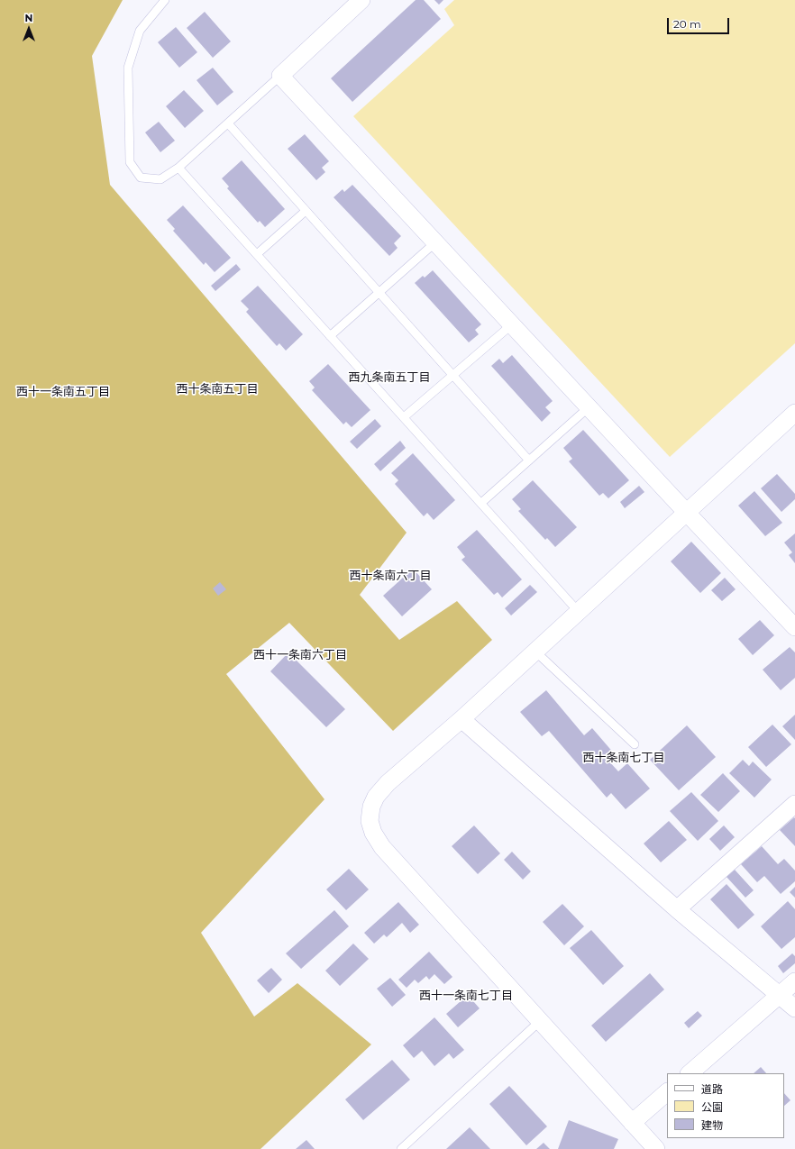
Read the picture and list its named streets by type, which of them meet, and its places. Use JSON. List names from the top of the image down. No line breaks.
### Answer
{"districts":["西九条南五丁目","西十条南五丁目","西十一条南五丁目","西十条南六丁目","西十一条南六丁目","西十条南七丁目","西十一条南七丁目"],"legend":["道路","公園","建物"],"scale_bar":"20 m","north":"top"}
